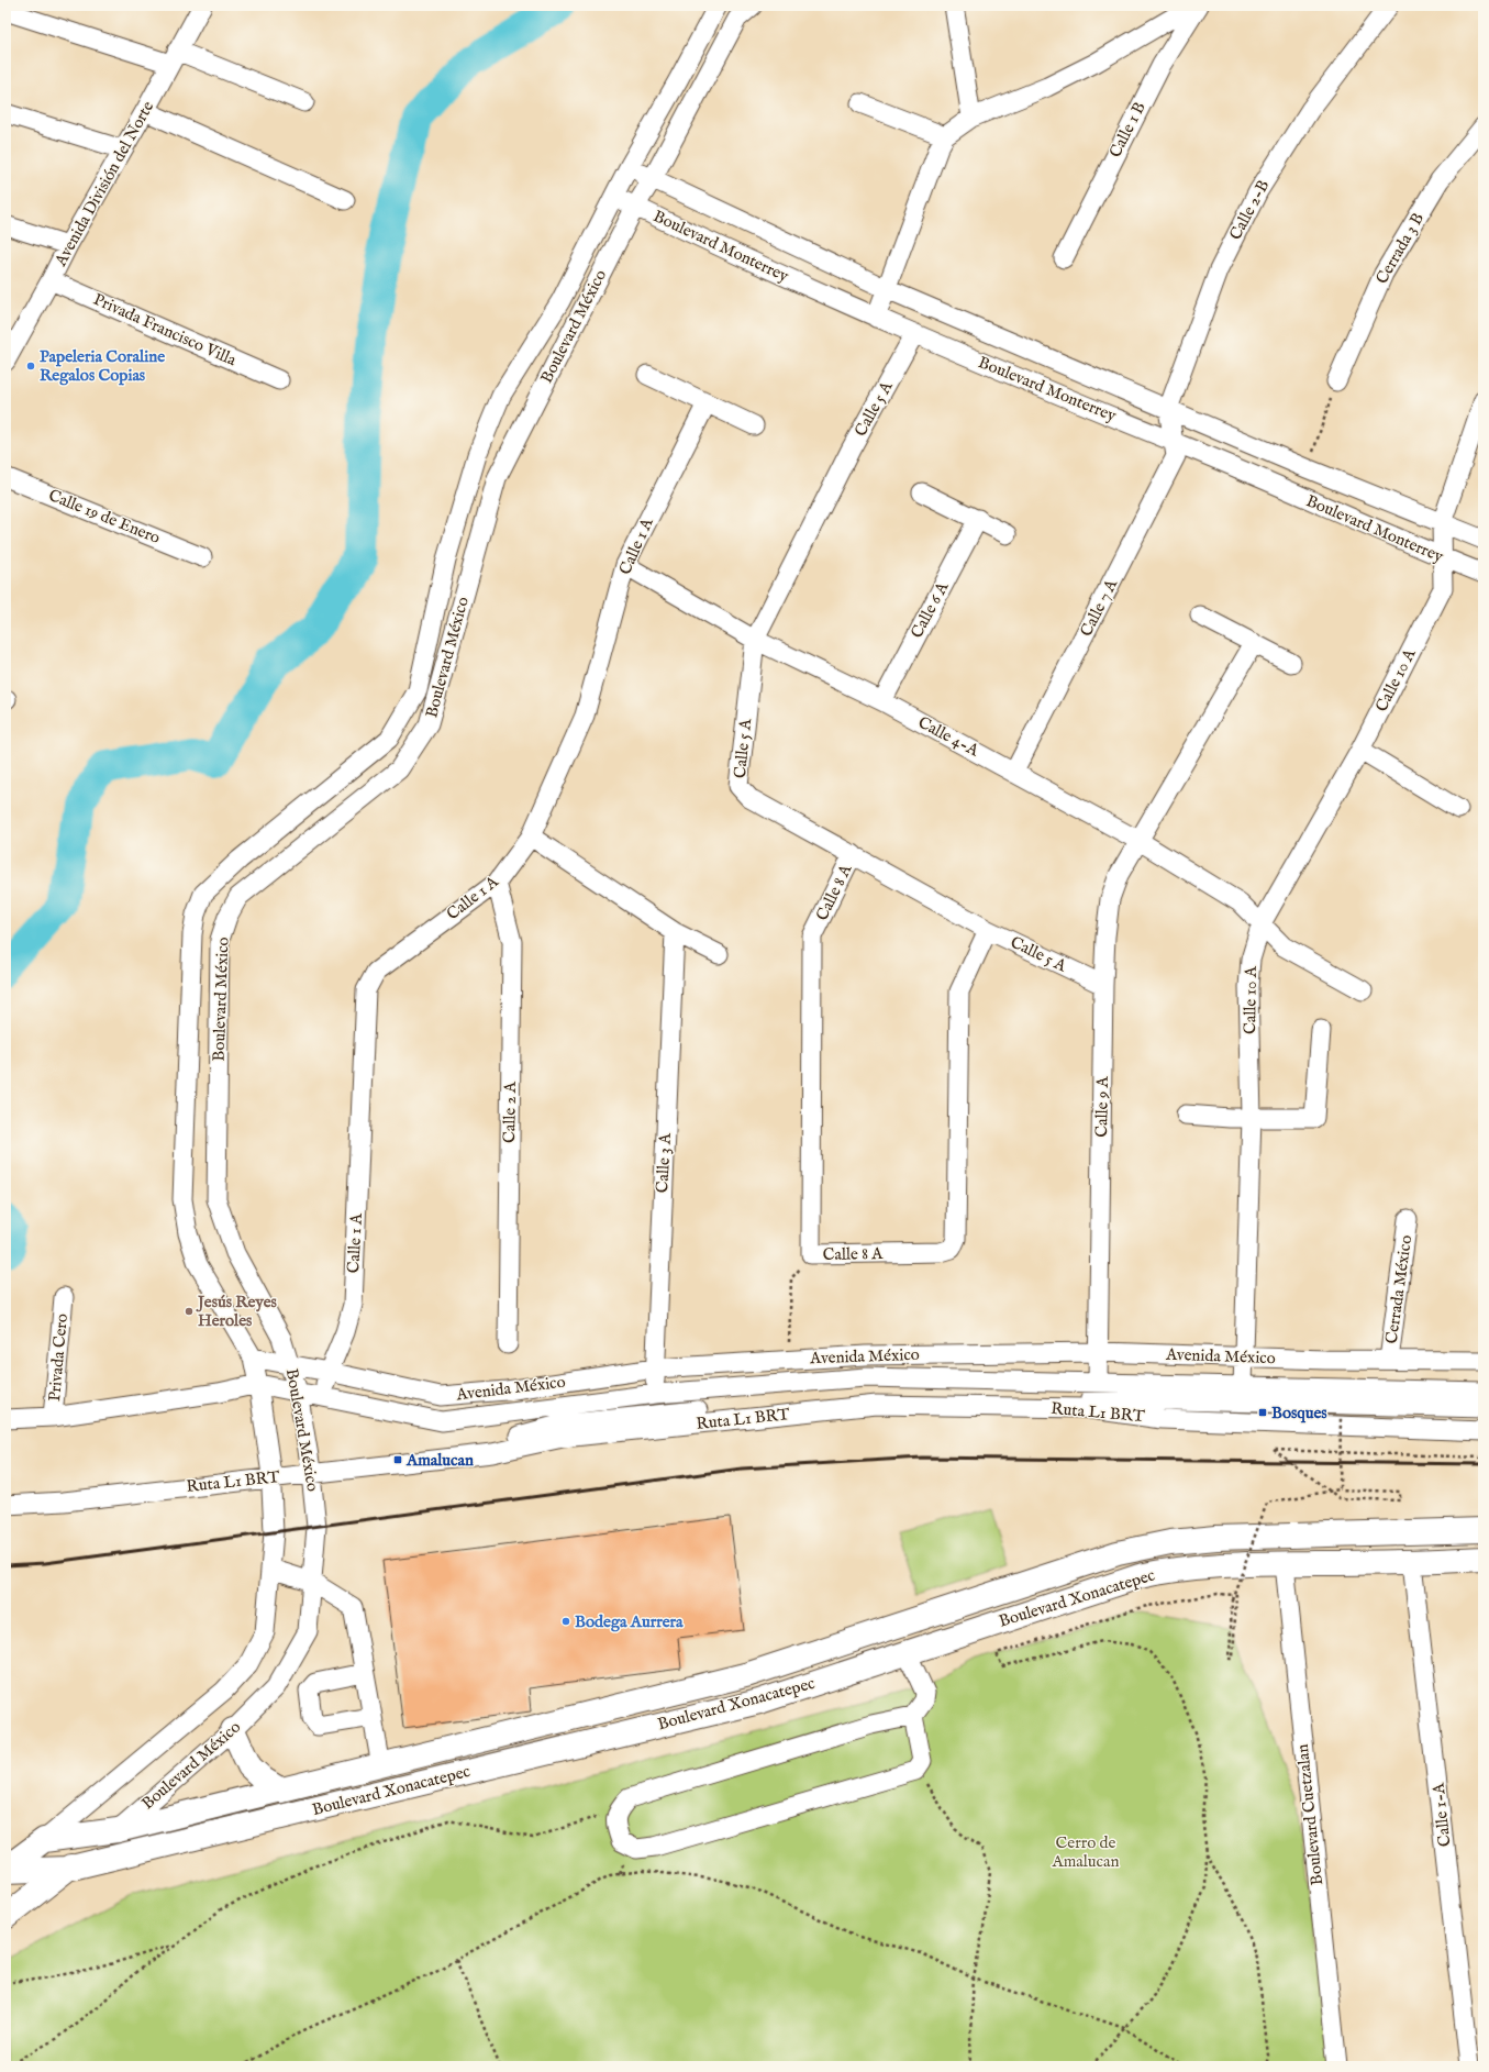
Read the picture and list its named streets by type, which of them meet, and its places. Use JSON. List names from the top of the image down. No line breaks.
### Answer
{"streets":{"main road":["Boulevard México","Boulevard Xonacatepec"],"street":["Calle 1 B","Avenida División del Norte","Calle 2-B","Boulevard Monterrey","Cerrada 3 B","Privada Francisco Villa","Calle 5 A","Calle 19 de Enero","Calle 1 A","Calle 7 A","Calle 6 A","Calle 10 A","Calle 4-A","Calle 8 A","Calle 9 A","Calle 2 A","Calle 3 A","Cerrada México","Avenida México","Privada Cero","Ruta L1 BRT","Boulevard Cuetzalan","Calle 1-A"]},"crossings":[["Avenida División del Norte","Privada Francisco Villa"],["Calle 2-B","Boulevard Monterrey"],["Calle 2-B","Calle 7 A"],["Boulevard Monterrey","Boulevard México"],["Boulevard Monterrey","Calle 5 A"],["Boulevard Monterrey","Calle 7 A"],["Boulevard Monterrey","Calle 10 A"],["Boulevard México","Avenida México"],["Boulevard México","Ruta L1 BRT"],["Boulevard México","Boulevard Xonacatepec"],["Calle 5 A","Calle 4-A"],["Calle 5 A","Calle 8 A"],["Calle 5 A","Calle 9 A"],["Calle 1 A","Calle 4-A"],["Calle 1 A","Calle 2 A"],["Calle 1 A","Avenida México"],["Calle 7 A","Calle 4-A"],["Calle 6 A","Calle 4-A"],["Calle 10 A","Calle 4-A"],["Calle 10 A","Avenida México"],["Calle 4-A","Calle 9 A"],["Calle 9 A","Avenida México"],["Calle 3 A","Avenida México"],["Cerrada México","Avenida México"],["Boulevard Xonacatepec","Boulevard Cuetzalan"],["Boulevard Xonacatepec","Calle 1-A"]],"parks":["Cerro de Amalucan"],"places":{"other":["Papeleria Coraline Regalos Copias","Jesús Reyes Heroles","Bodega Aurrera"],"transit":["Bosques","Amalucan"]}}
